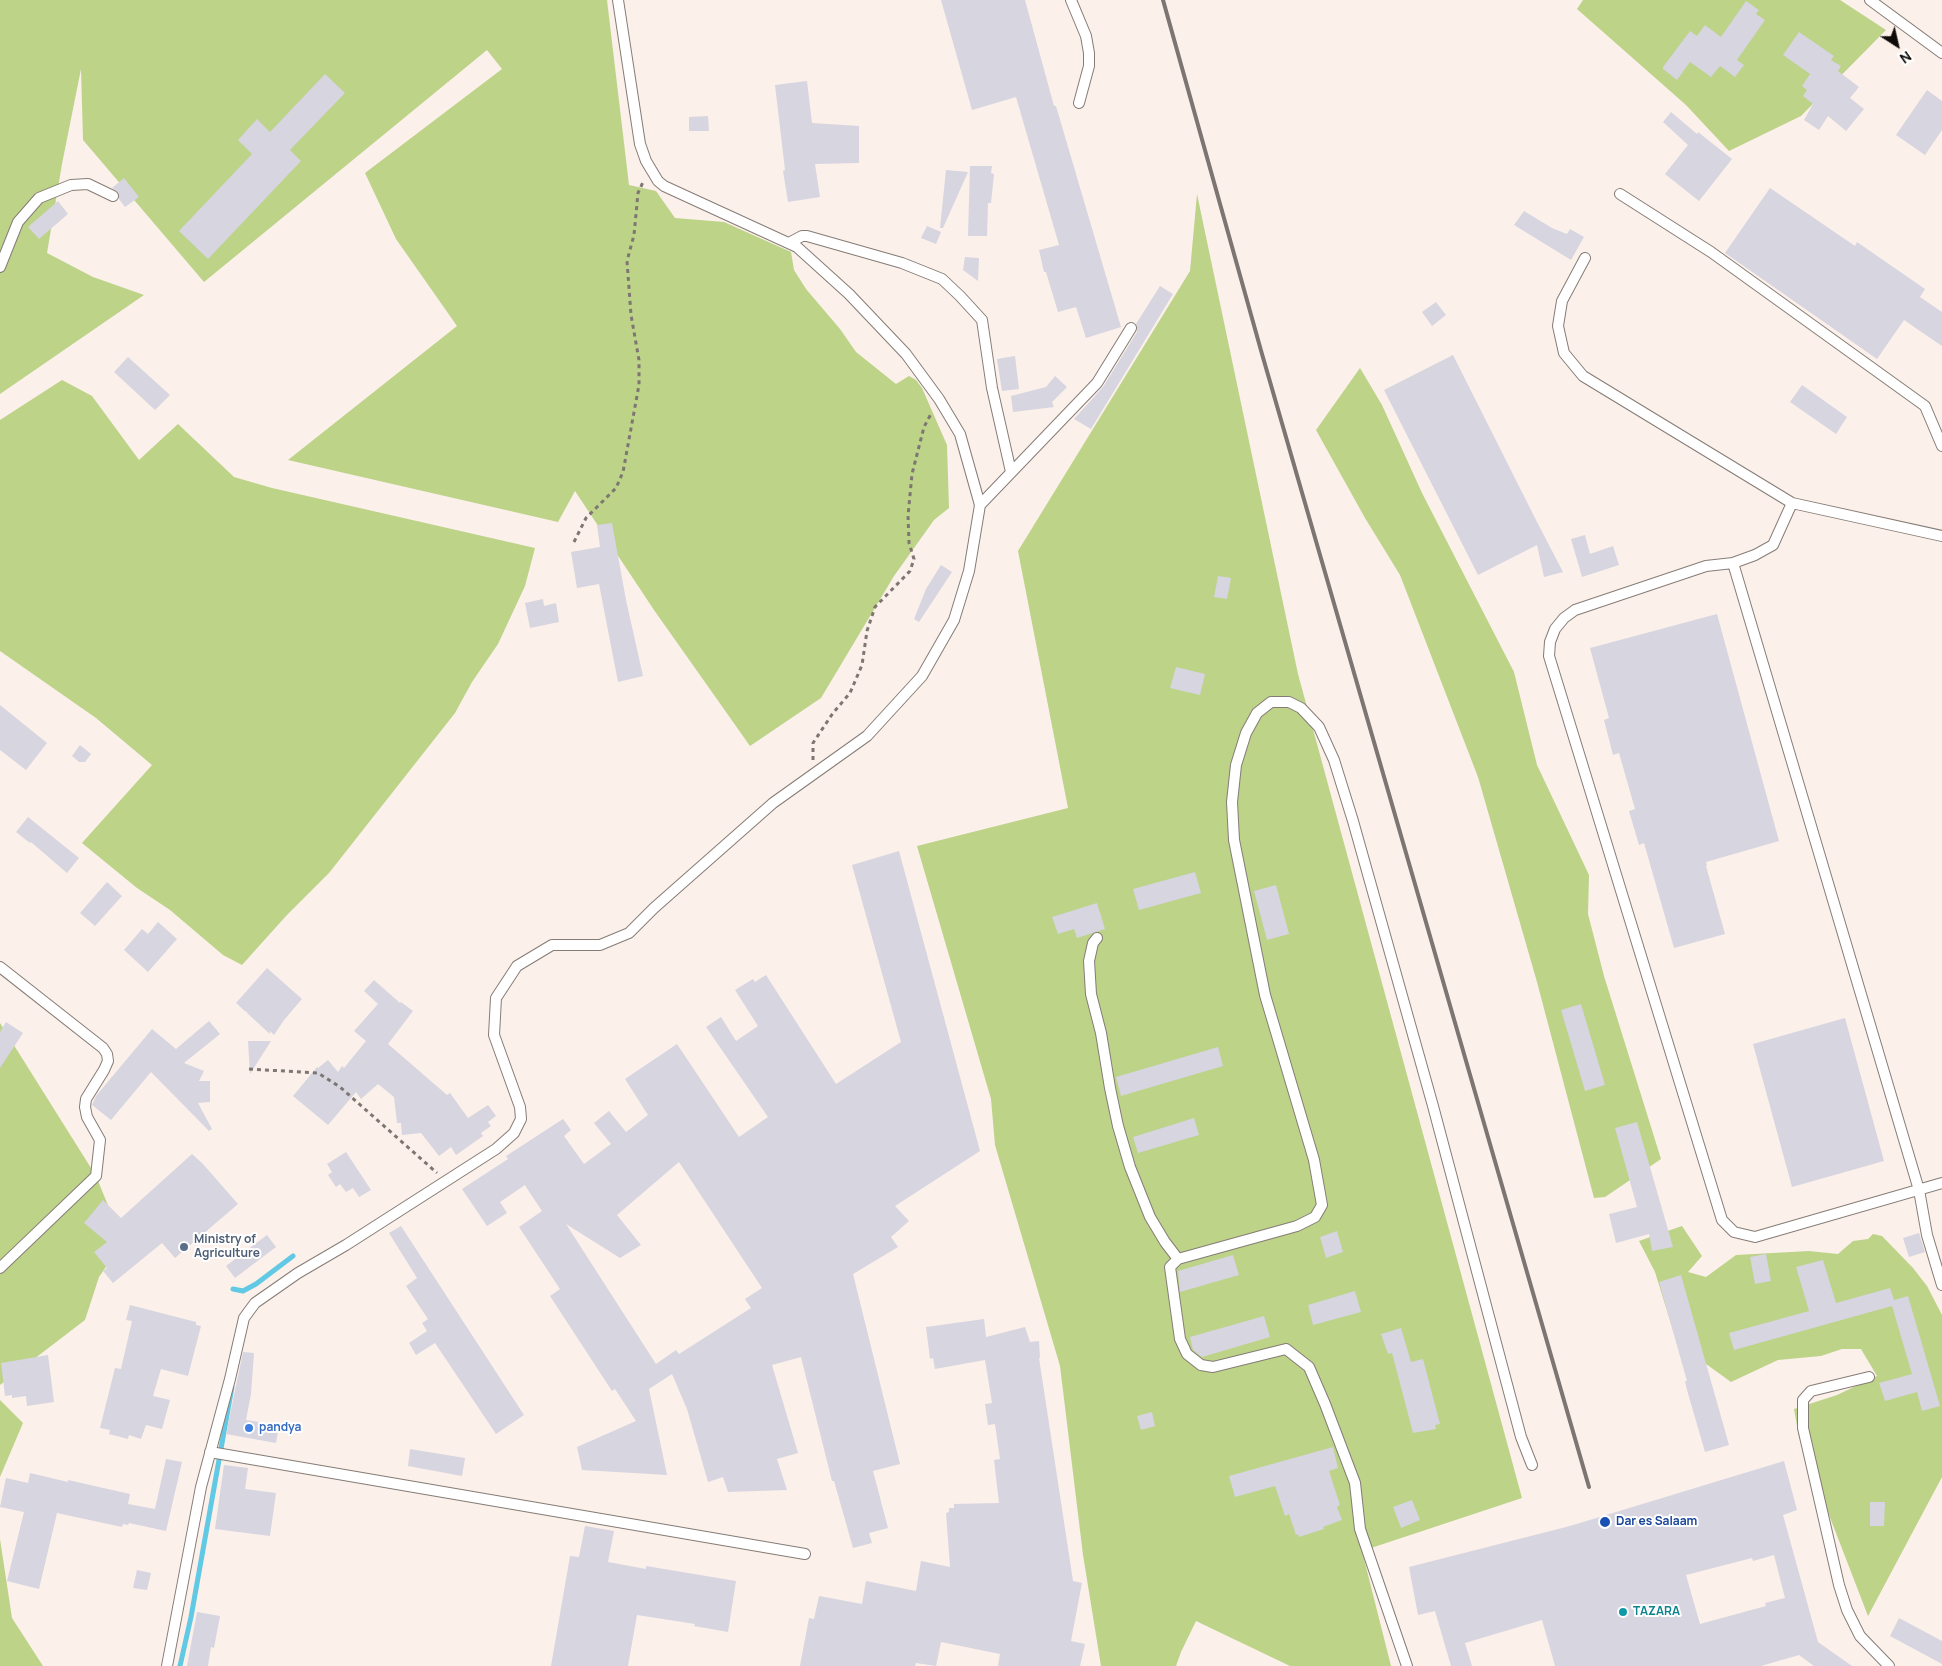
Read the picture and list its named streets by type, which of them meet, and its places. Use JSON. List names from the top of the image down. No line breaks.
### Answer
{"places":["Ministry of Agriculture","pandya","Dar es Salaam","TAZARA"],"north":"bottom right"}
